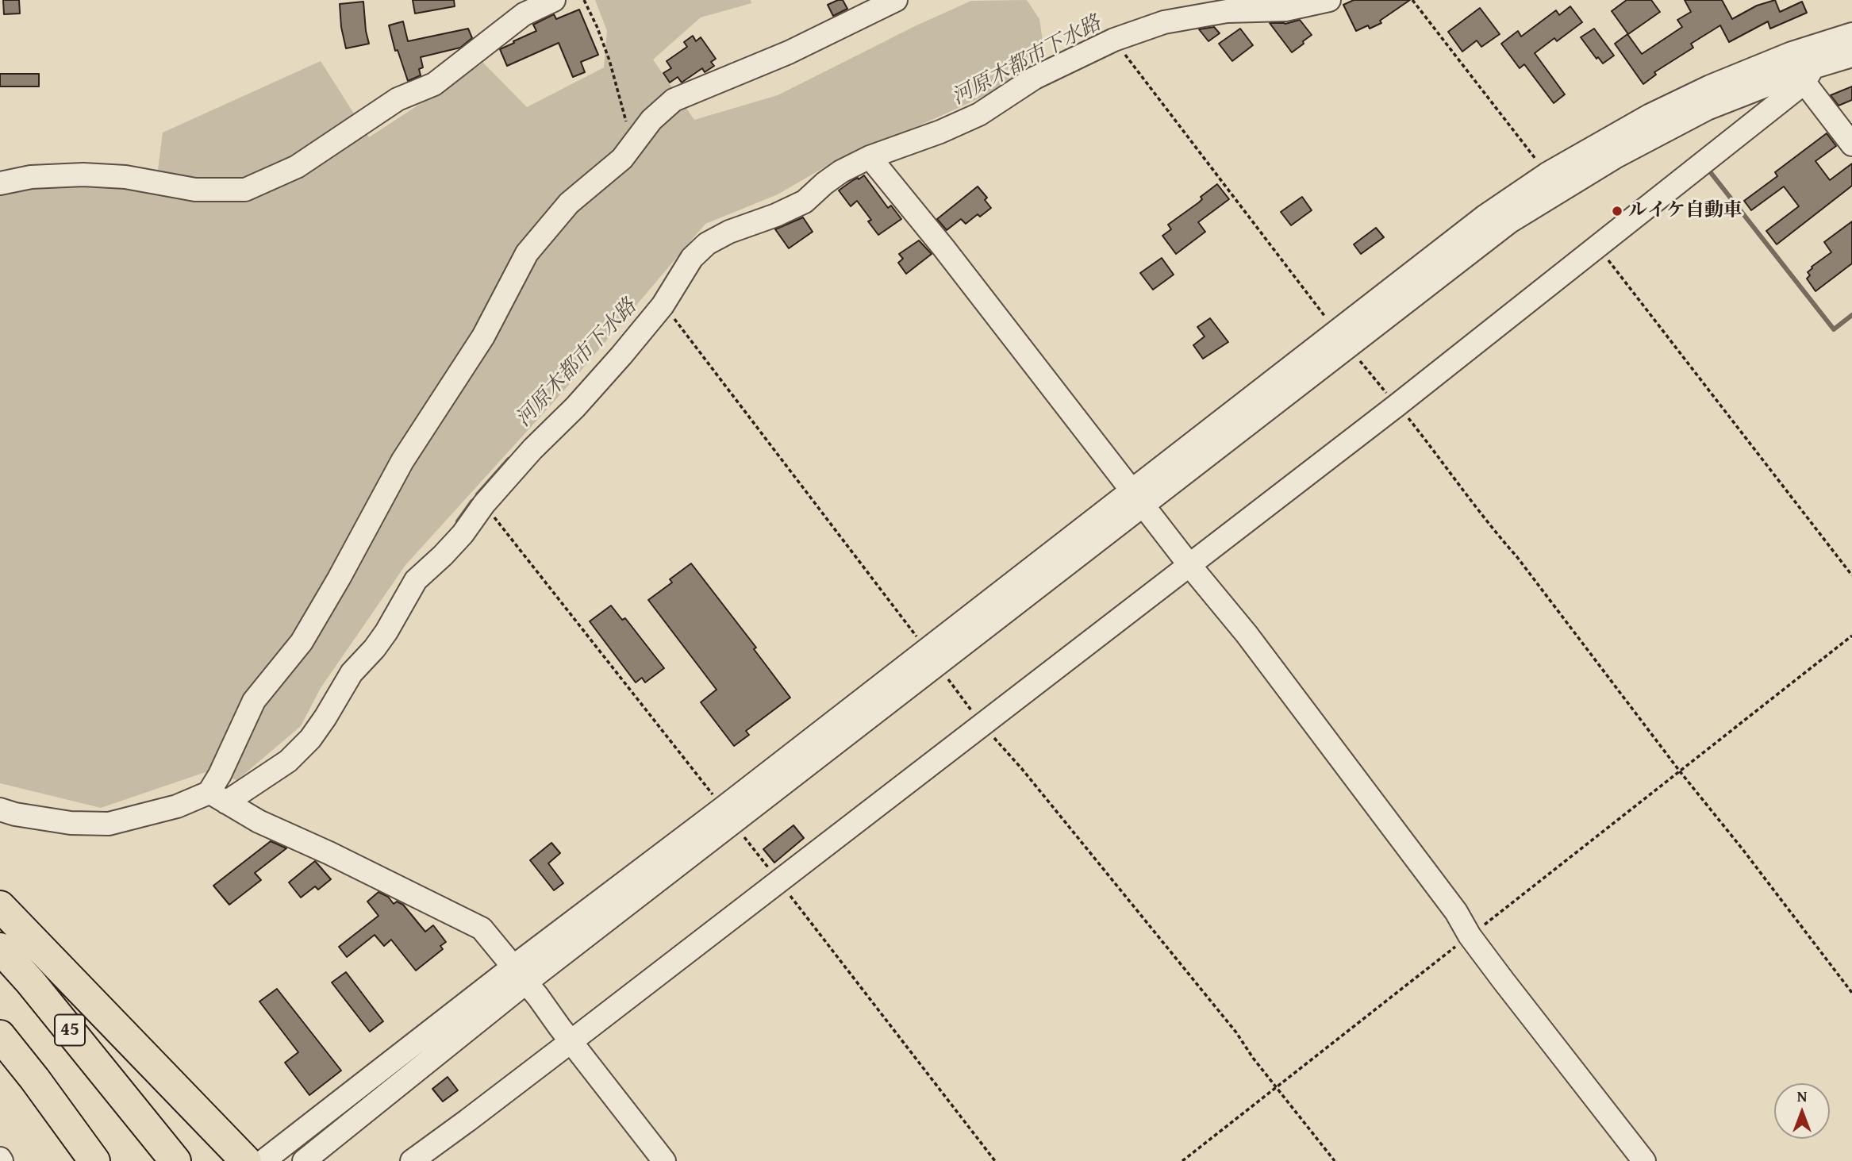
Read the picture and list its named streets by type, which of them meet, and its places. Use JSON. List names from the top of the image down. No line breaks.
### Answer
{"streets":{"highway":["45"]},"water":["河原木都市下水路"],"places":["ルイケ自動車"],"north":"top"}
